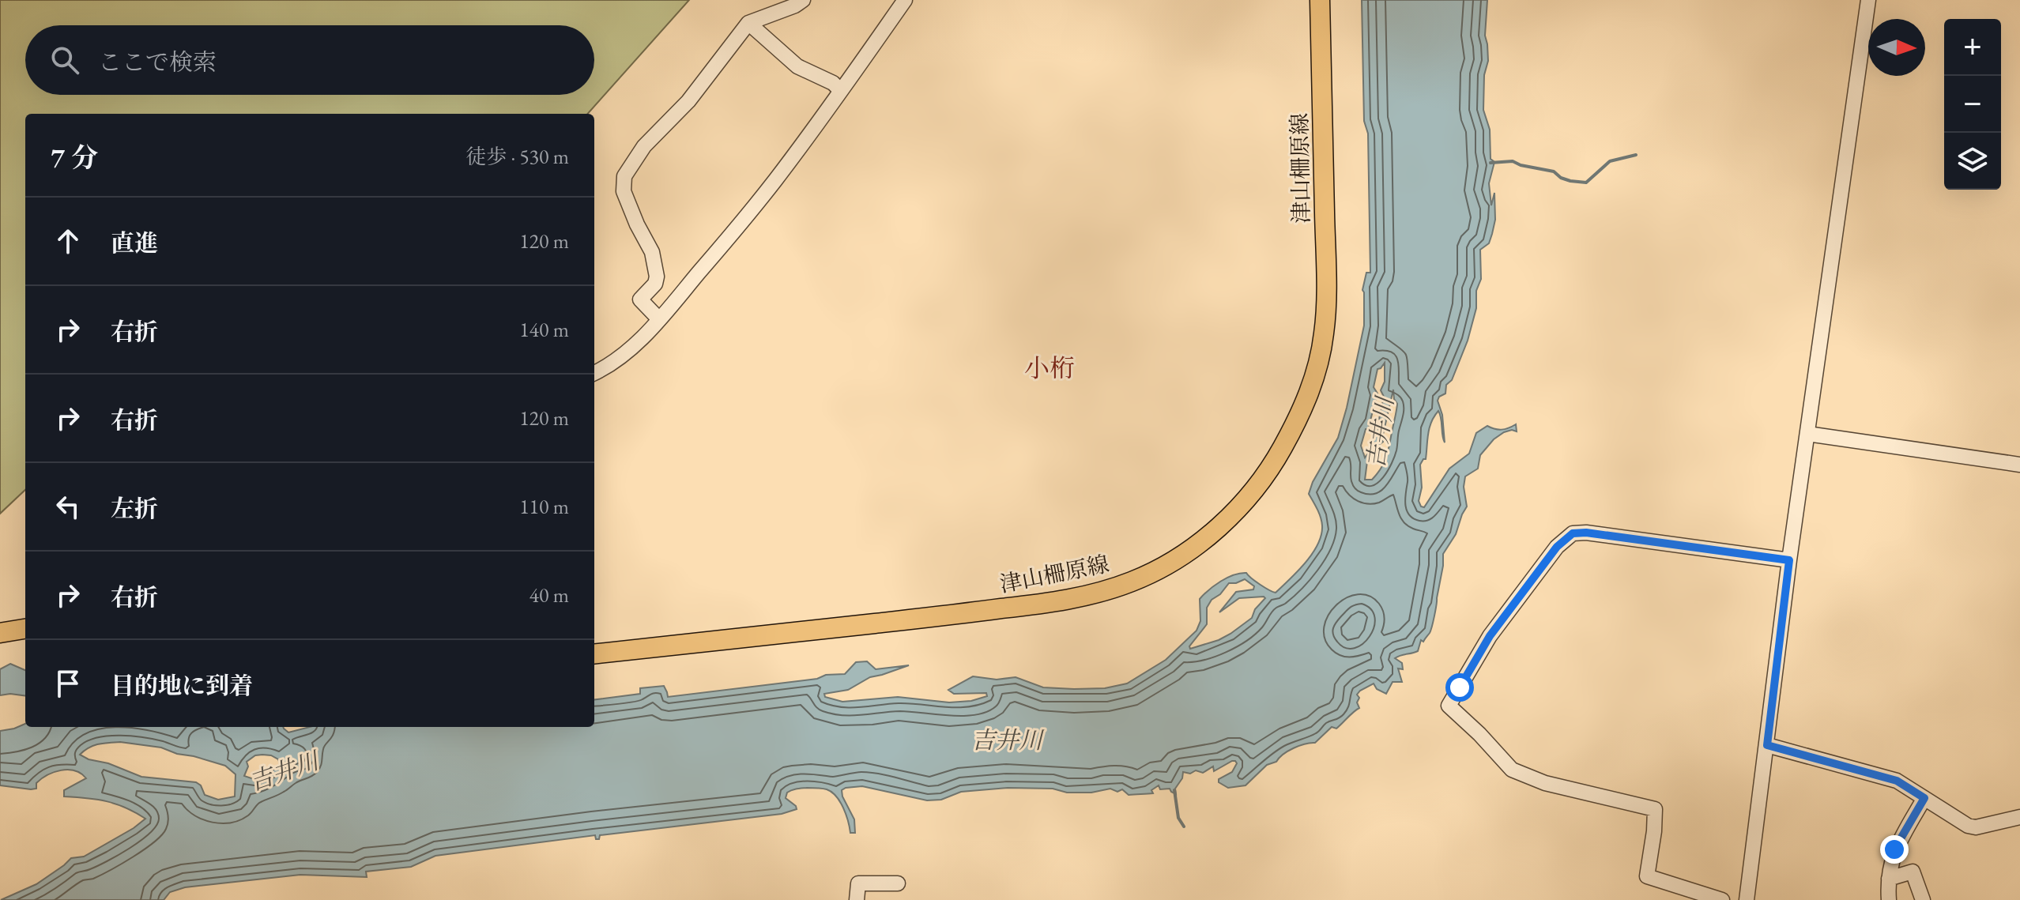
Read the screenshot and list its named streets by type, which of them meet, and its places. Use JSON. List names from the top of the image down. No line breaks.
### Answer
{"streets":{"main road":["津山柵原線"]},"districts":["小桁"],"water":["吉井川"],"north":"right","page":{"map_buttons":["+","−"],"search":"ここで検索","heading":["7 分","徒歩 · 530 m"],"list":[["直進","120 m"],["右折","140 m"],["右折","120 m"],["左折","110 m"],["右折","40 m"],"目的地に到着"]}}
